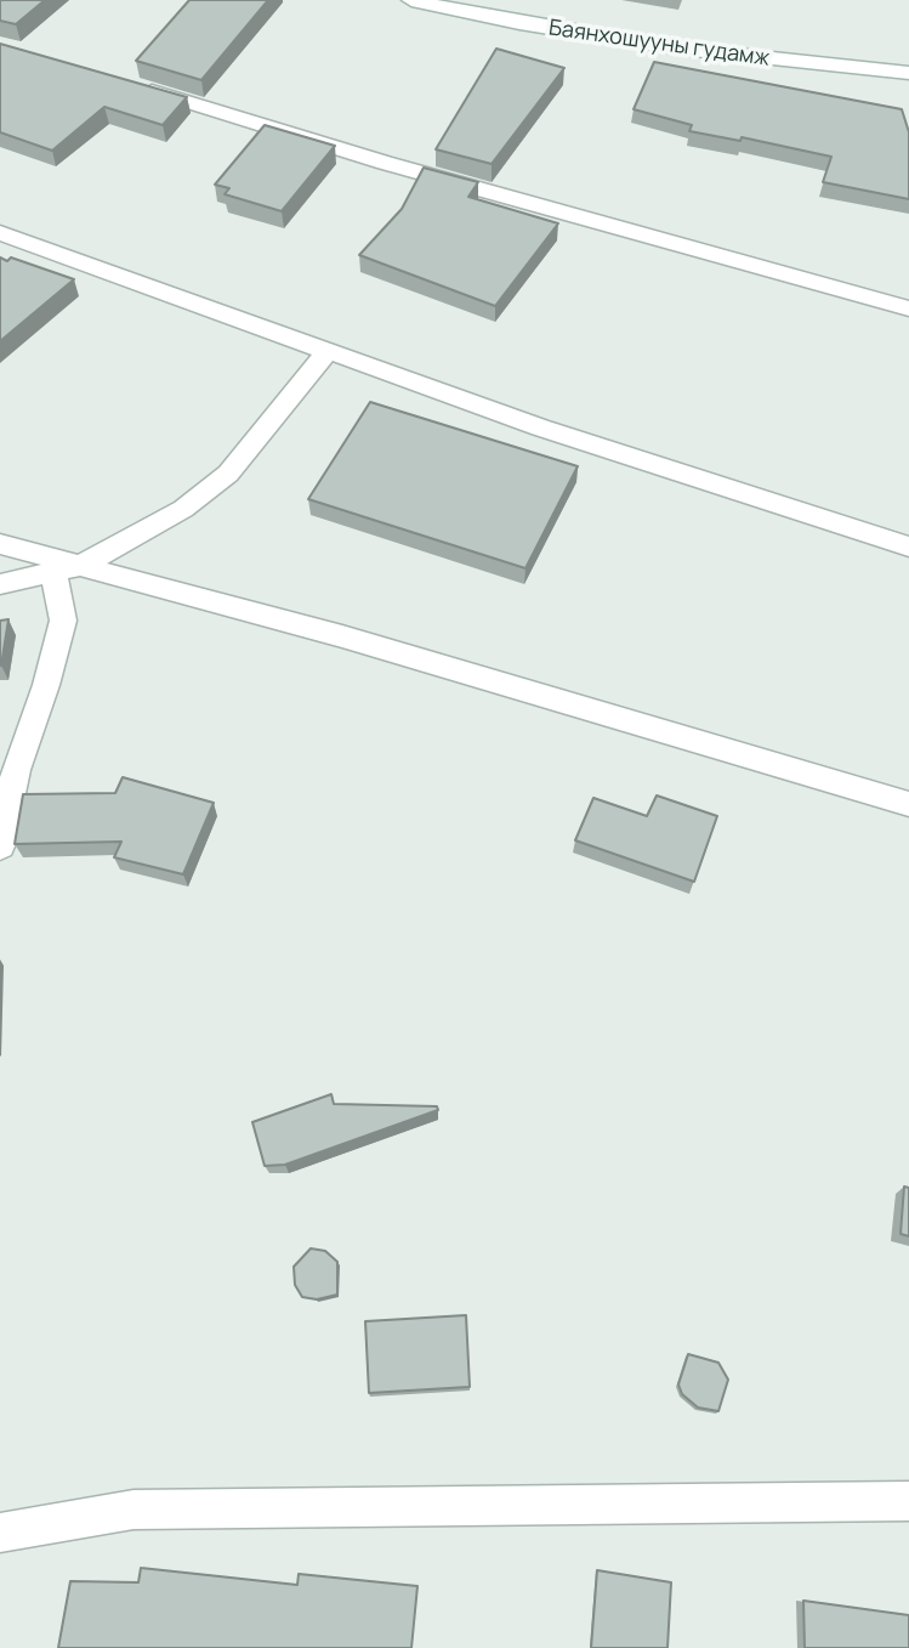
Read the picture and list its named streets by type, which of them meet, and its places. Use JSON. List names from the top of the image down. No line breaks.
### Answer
{"streets":{"street":["Баянхошууны гудамж"]}}
